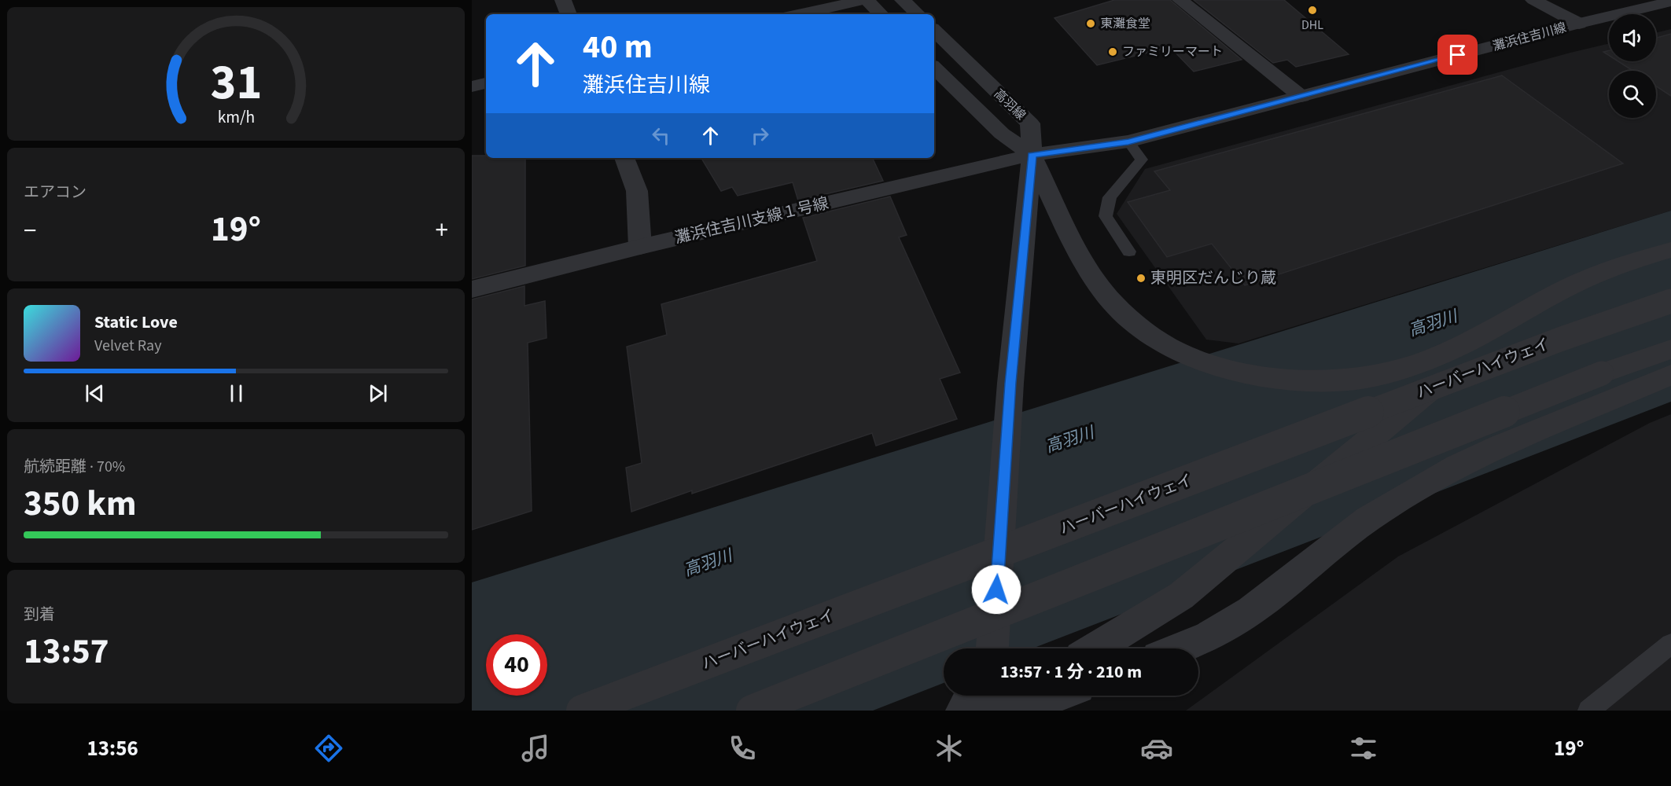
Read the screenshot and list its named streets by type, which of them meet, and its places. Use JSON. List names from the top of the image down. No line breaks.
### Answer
{"streets":{"street":["灘浜住吉川線","高羽線","灘浜住吉川支線１号線","ハーバーハイウェイ"]},"crossings":[["灘浜住吉川線","高羽線"],["灘浜住吉川線","灘浜住吉川支線１号線"],["高羽線","灘浜住吉川支線１号線"]],"water":["高羽川"],"places":["DHL","東灘食堂","ファミリーマート","東明区だんじり蔵"],"page":{"turn":["40 m","灘浜住吉川線"],"tile":["エアコン",["航続距離 · 70%","350 km"],["到着","13:57"]],"heat":["−","19°","+"],"song":["Static Love","Velvet Ray"],"limit":"40","trip":"13:57 · 1 分 · 210 m","tabs":["13:56","19°"],"gauge":["31","km/h"]}}
